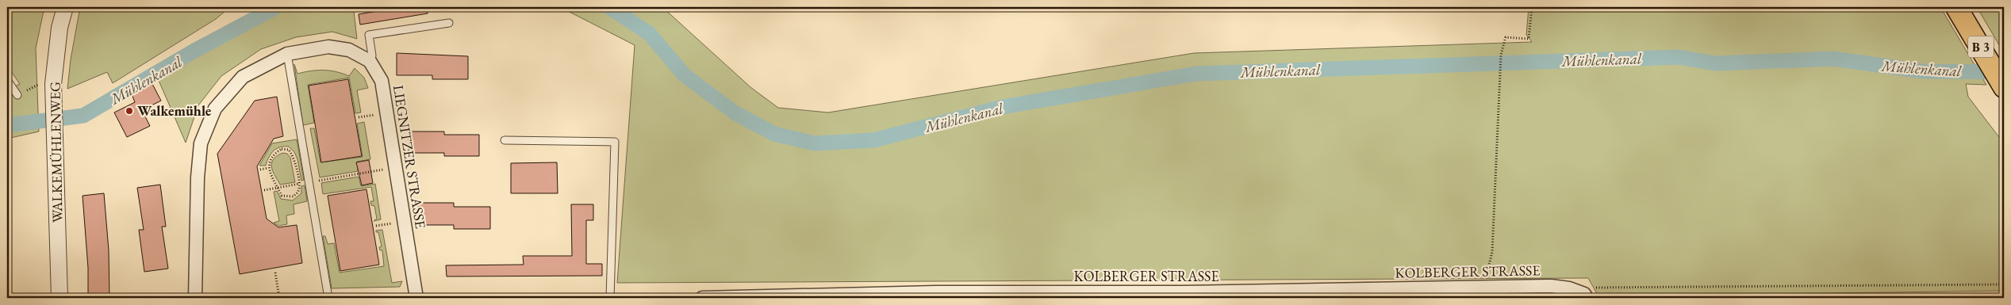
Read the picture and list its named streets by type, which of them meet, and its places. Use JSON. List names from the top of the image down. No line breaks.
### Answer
{"streets":{"main road":["B 3"],"street":["WALKEMÜHLENWEG","LIEGNITZER STRASSE","KOLBERGER STRASSE"]},"water":["Mühlenkanal"],"places":["Walkemühle"]}
